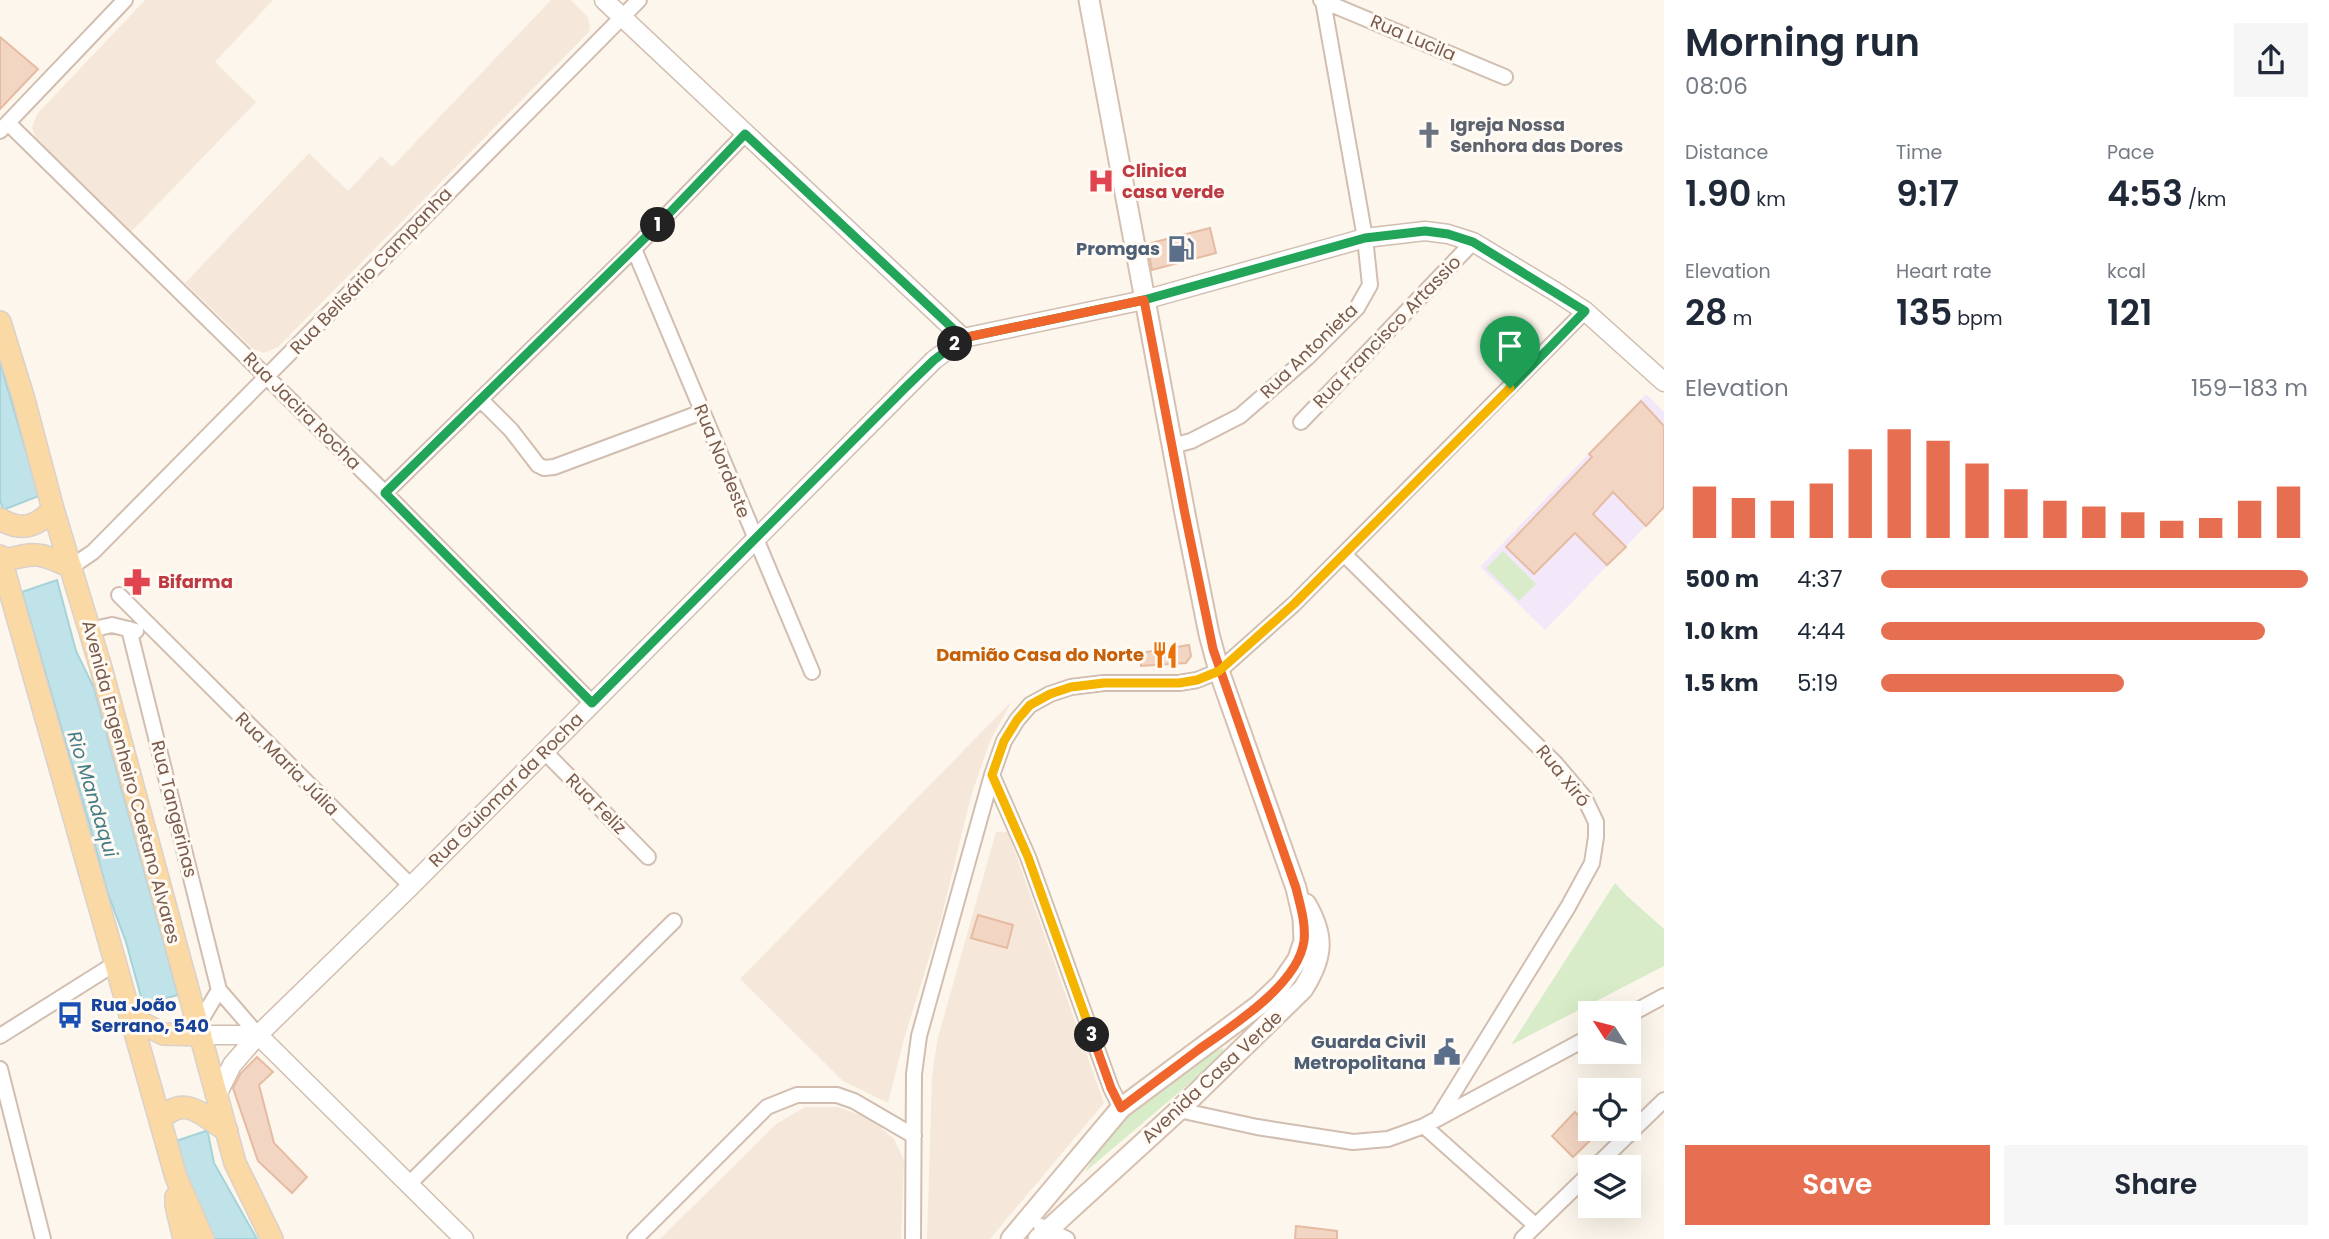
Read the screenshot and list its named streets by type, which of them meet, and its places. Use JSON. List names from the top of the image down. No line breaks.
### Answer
{"streets":{"main road":["Avenida Engenheiro Caetano Alvares","Avenida Casa Verde"],"street":["Rua Lucila","Rua Belisário Campanha","Rua Francisco Artassio","Rua Antonieta","Rua Jacira Rocha","Rua Nordeste","Rua Maria Júlia","Rua Xiró","Rua Guiomar da Rocha","Rua Feliz","Rua Tangerinas"]},"crossings":[["Rua Lucila","Rua Antonieta"],["Rua Belisário Campanha","Rua Jacira Rocha"],["Rua Belisário Campanha","Avenida Engenheiro Caetano Alvares"],["Rua Antonieta","Avenida Casa Verde"],["Rua Jacira Rocha","Rua Guiomar da Rocha"],["Rua Nordeste","Rua Guiomar da Rocha"],["Rua Maria Júlia","Avenida Engenheiro Caetano Alvares"],["Rua Maria Júlia","Rua Guiomar da Rocha"],["Rua Maria Júlia","Rua Tangerinas"],["Avenida Engenheiro Caetano Alvares","Rua Guiomar da Rocha"],["Rua Guiomar da Rocha","Rua Feliz"],["Rua Guiomar da Rocha","Rua Tangerinas"]],"water":["Rio Mandaqui"],"places":{"church":["Igreja Nossa Senhora das Dores"],"hospital":["Clinica casa verde"],"fuel station":["Promgas"],"pharmacy":["Bifarma"],"restaurant":["Damião Casa do Norte"],"bus stop":["Rua João Serrano, 540"],"public building":["Guarda Civil Metropolitana"]},"north":"top left","page":{"heading":["Morning run","08:06"],"stats":[["Distance","1.90 km"],["Time","9:17"],["Pace","4:53 /km"],["Elevation","28 m"],["Heart rate","135 bpm"],["kcal","121"]],"pins":["1","2","3"],"chart":["Elevation","159–183 m"],"list":[{"name":"500 m","note":"4:37"},{"name":"1.0 km","note":"4:44"},{"name":"1.5 km","note":"5:19"}],"buttons":["Save","Share"]}}
